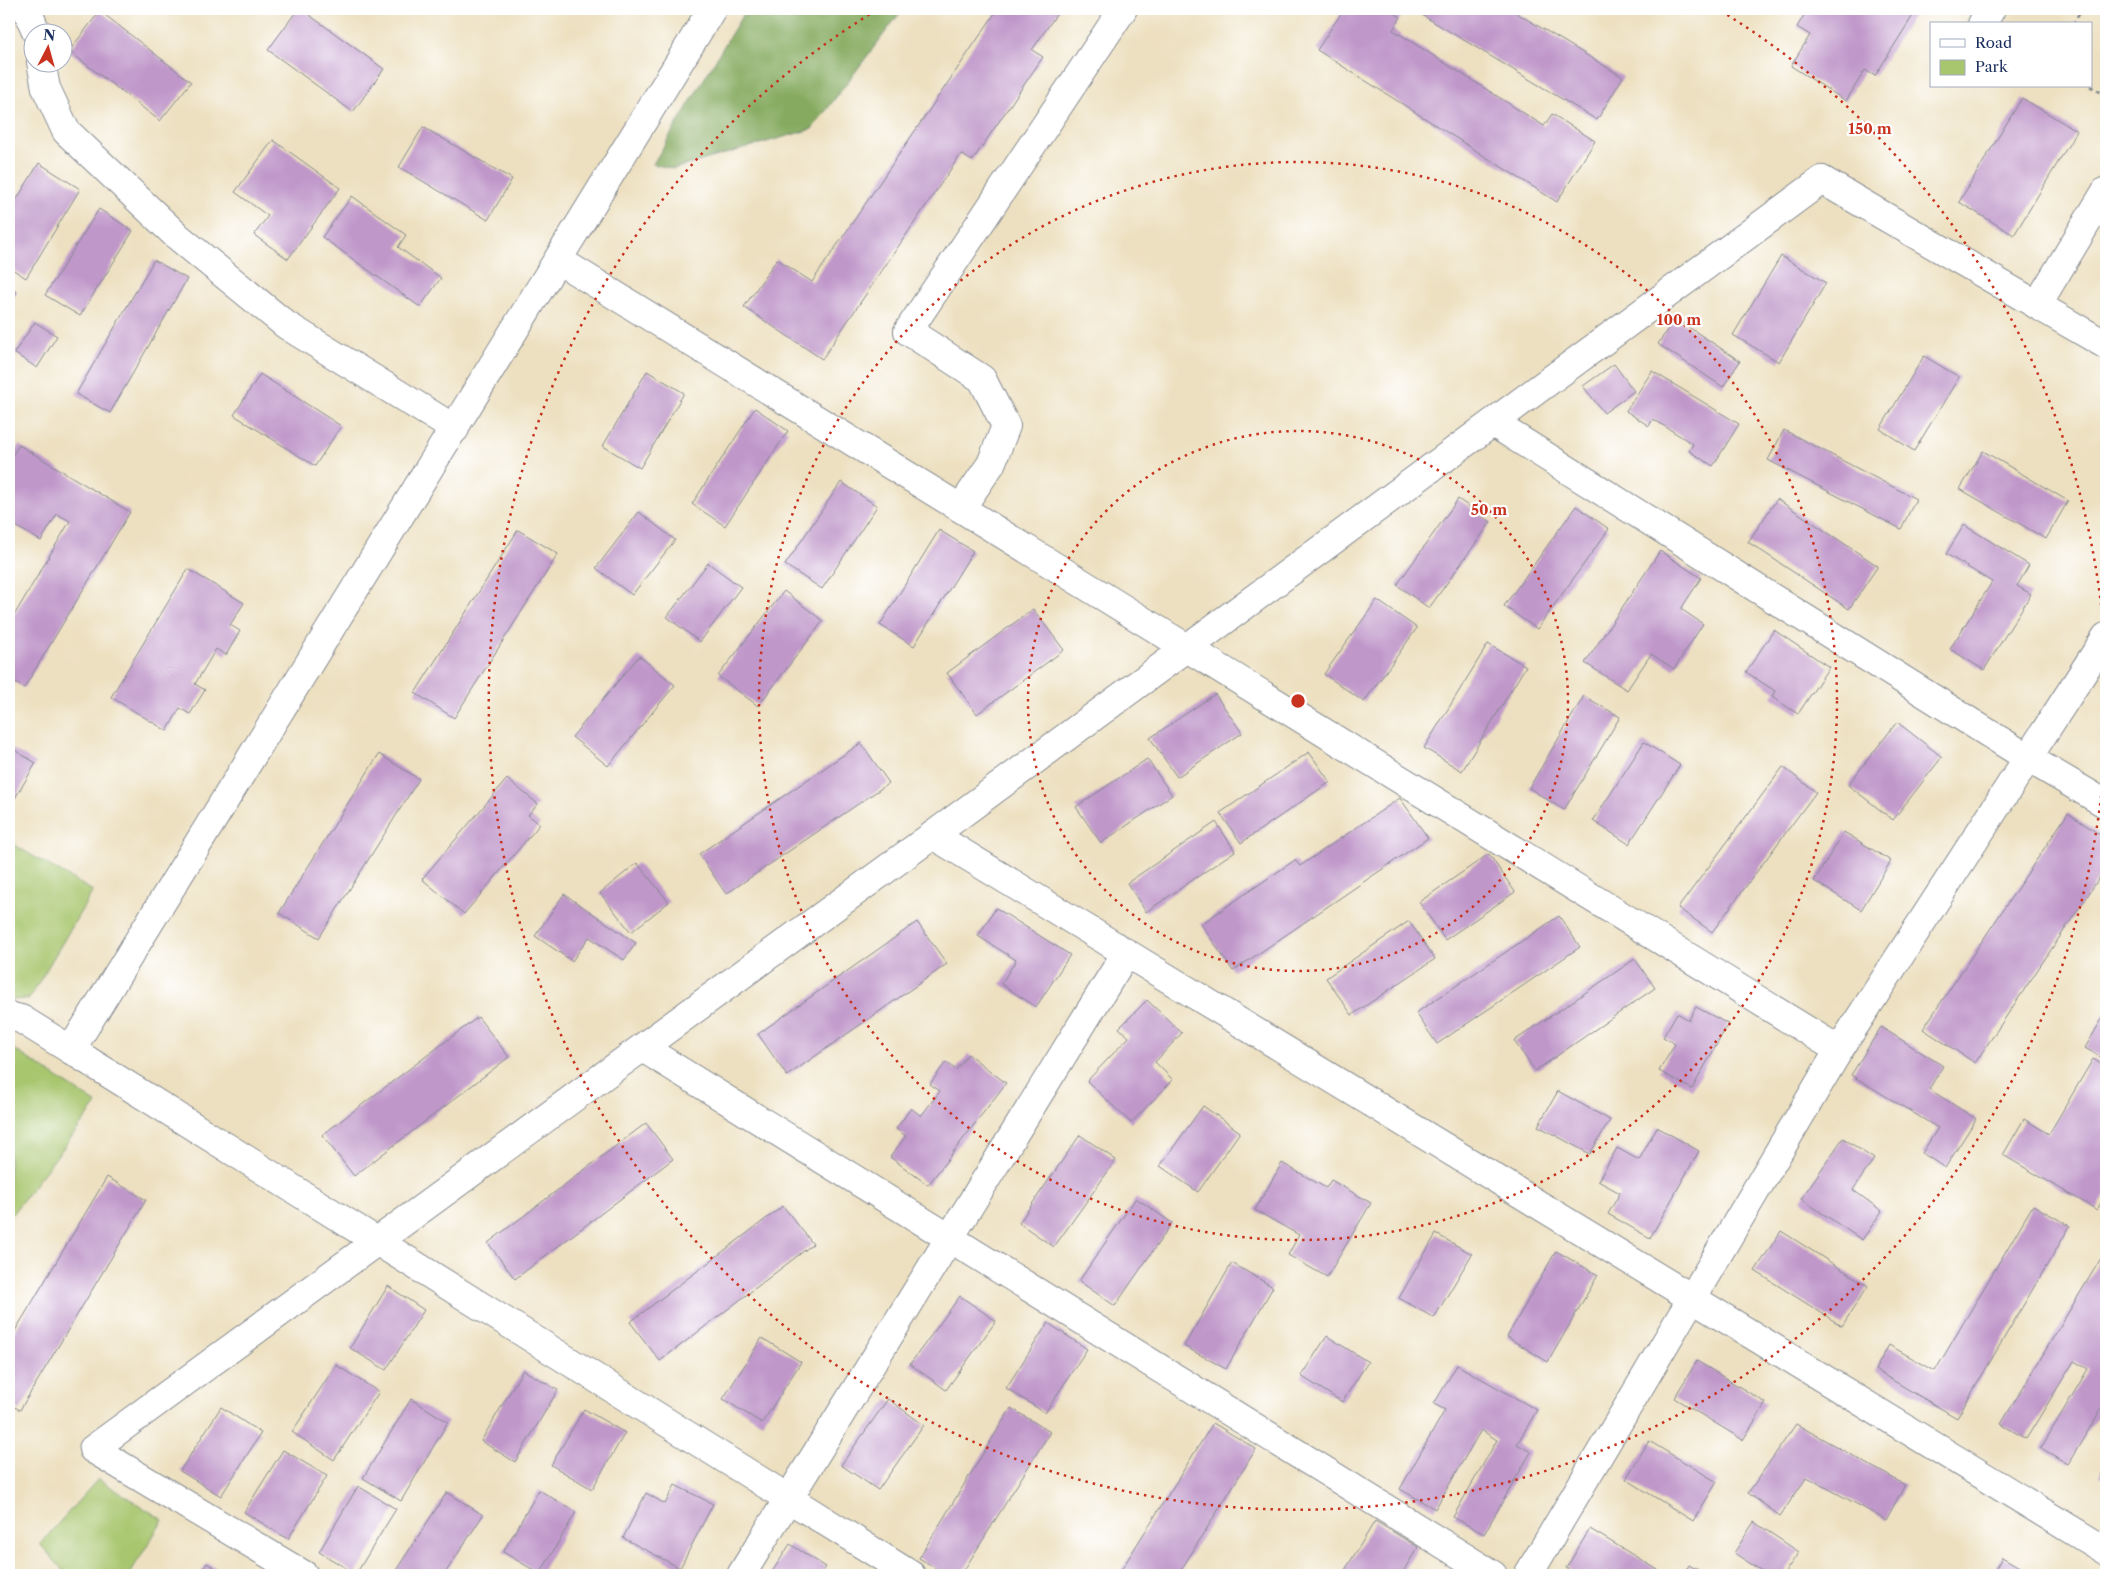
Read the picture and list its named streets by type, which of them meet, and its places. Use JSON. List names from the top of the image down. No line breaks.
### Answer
{"legend":["Road","Park"],"north":"top","rings":["150 m","100 m","50 m"]}
